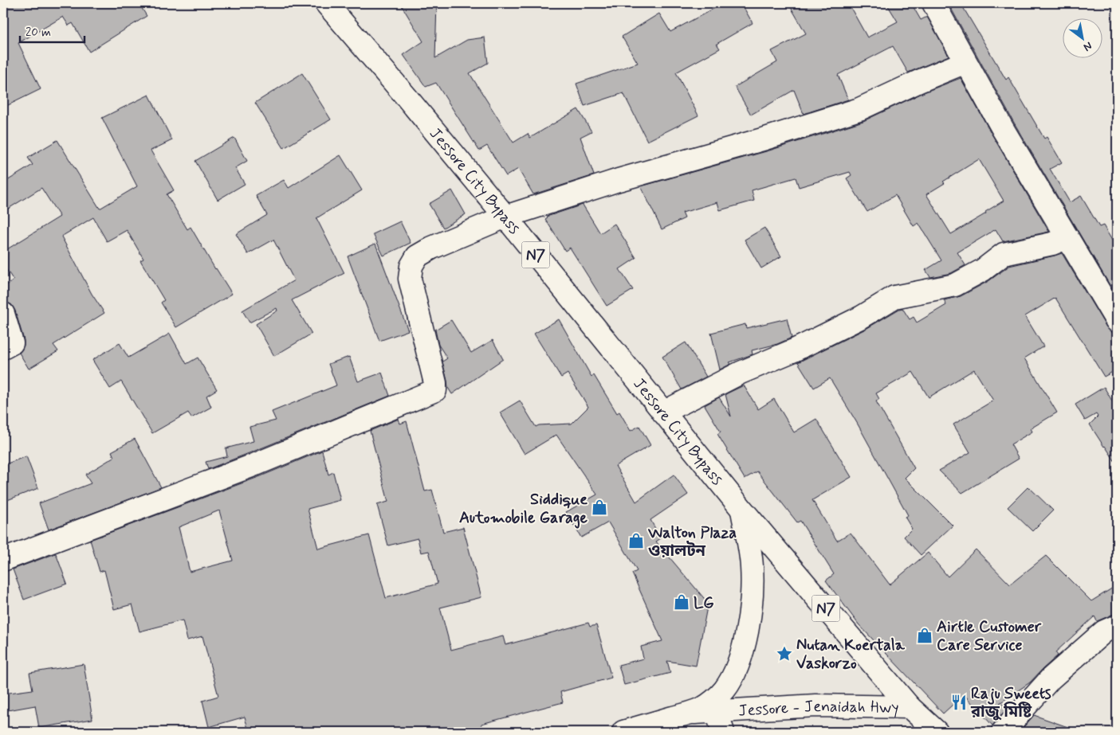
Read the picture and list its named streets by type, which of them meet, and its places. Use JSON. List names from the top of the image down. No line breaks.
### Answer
{"streets":{"main road":["Jessore City Bypass","N7","Jessore - Jenaidah Hwy"]},"crossings":[["Jessore City Bypass","N7"],["N7","Jessore - Jenaidah Hwy"]],"places":{"shop":["Siddique Automobile Garage","Walton Plaza ওয়ালটন","LG","Airtle Customer Care Service"],"place":["Nutan Koertala Vaskorzo"],"restaurant":["Raju Sweets রাজু মিষ্টি"]},"scale_bar":"20 m","north":"bottom right"}
